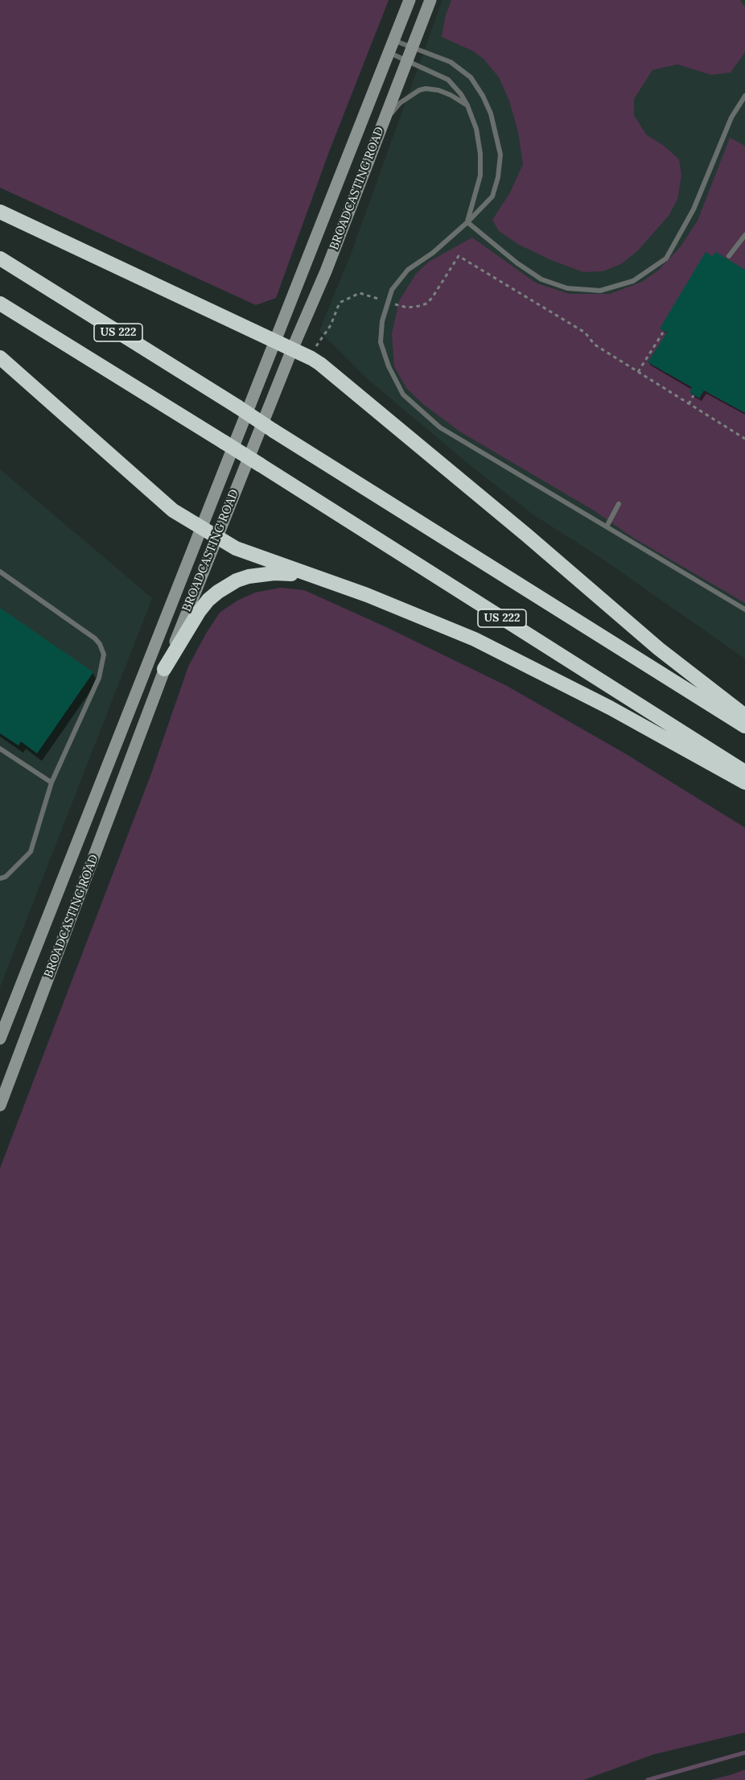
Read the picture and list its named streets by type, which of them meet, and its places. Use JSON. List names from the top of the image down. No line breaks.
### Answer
{"streets":{"highway":["US 222"],"main road":["BROADCASTING ROAD"]}}
